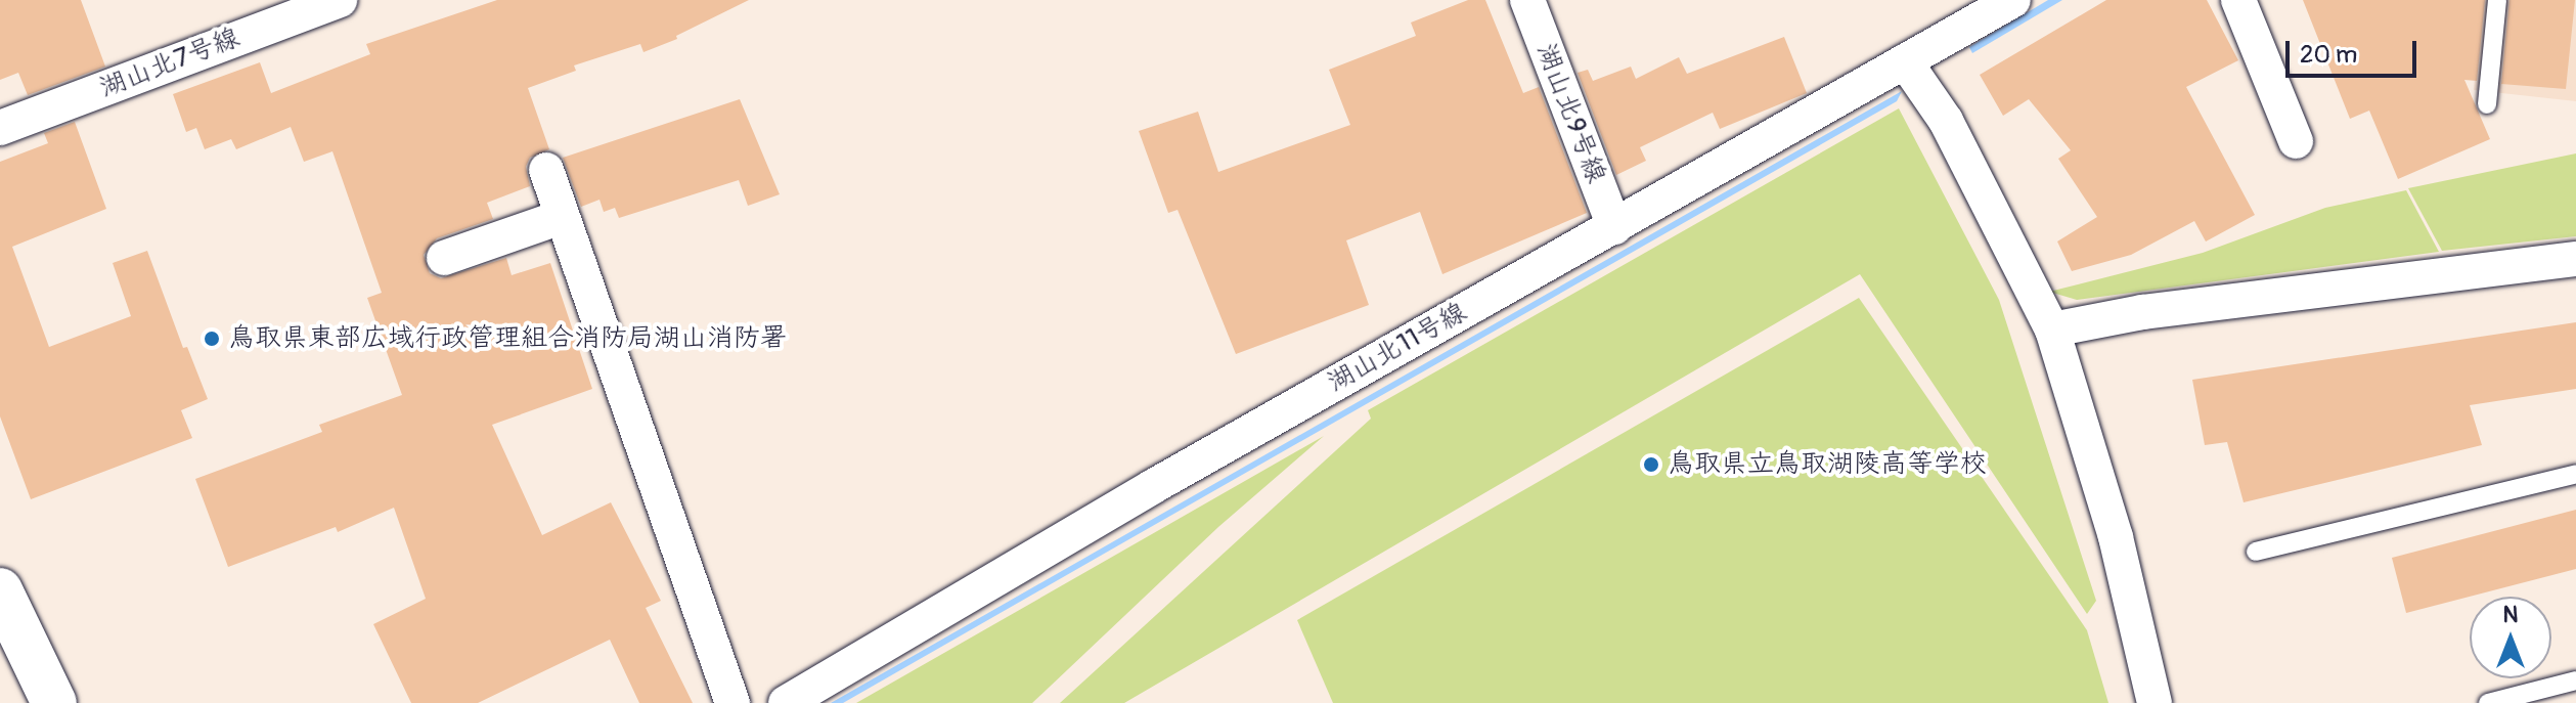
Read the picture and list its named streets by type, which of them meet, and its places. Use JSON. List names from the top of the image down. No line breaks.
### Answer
{"streets":{"street":["湖山北7号線","湖山北9号線","湖山北11号線"]},"crossings":[["湖山北9号線","湖山北11号線"]],"places":["鳥取県東部広域行政管理組合消防局湖山消防署","鳥取県立鳥取湖陵高等学校"],"scale_bar":"20 m","north":"top"}
